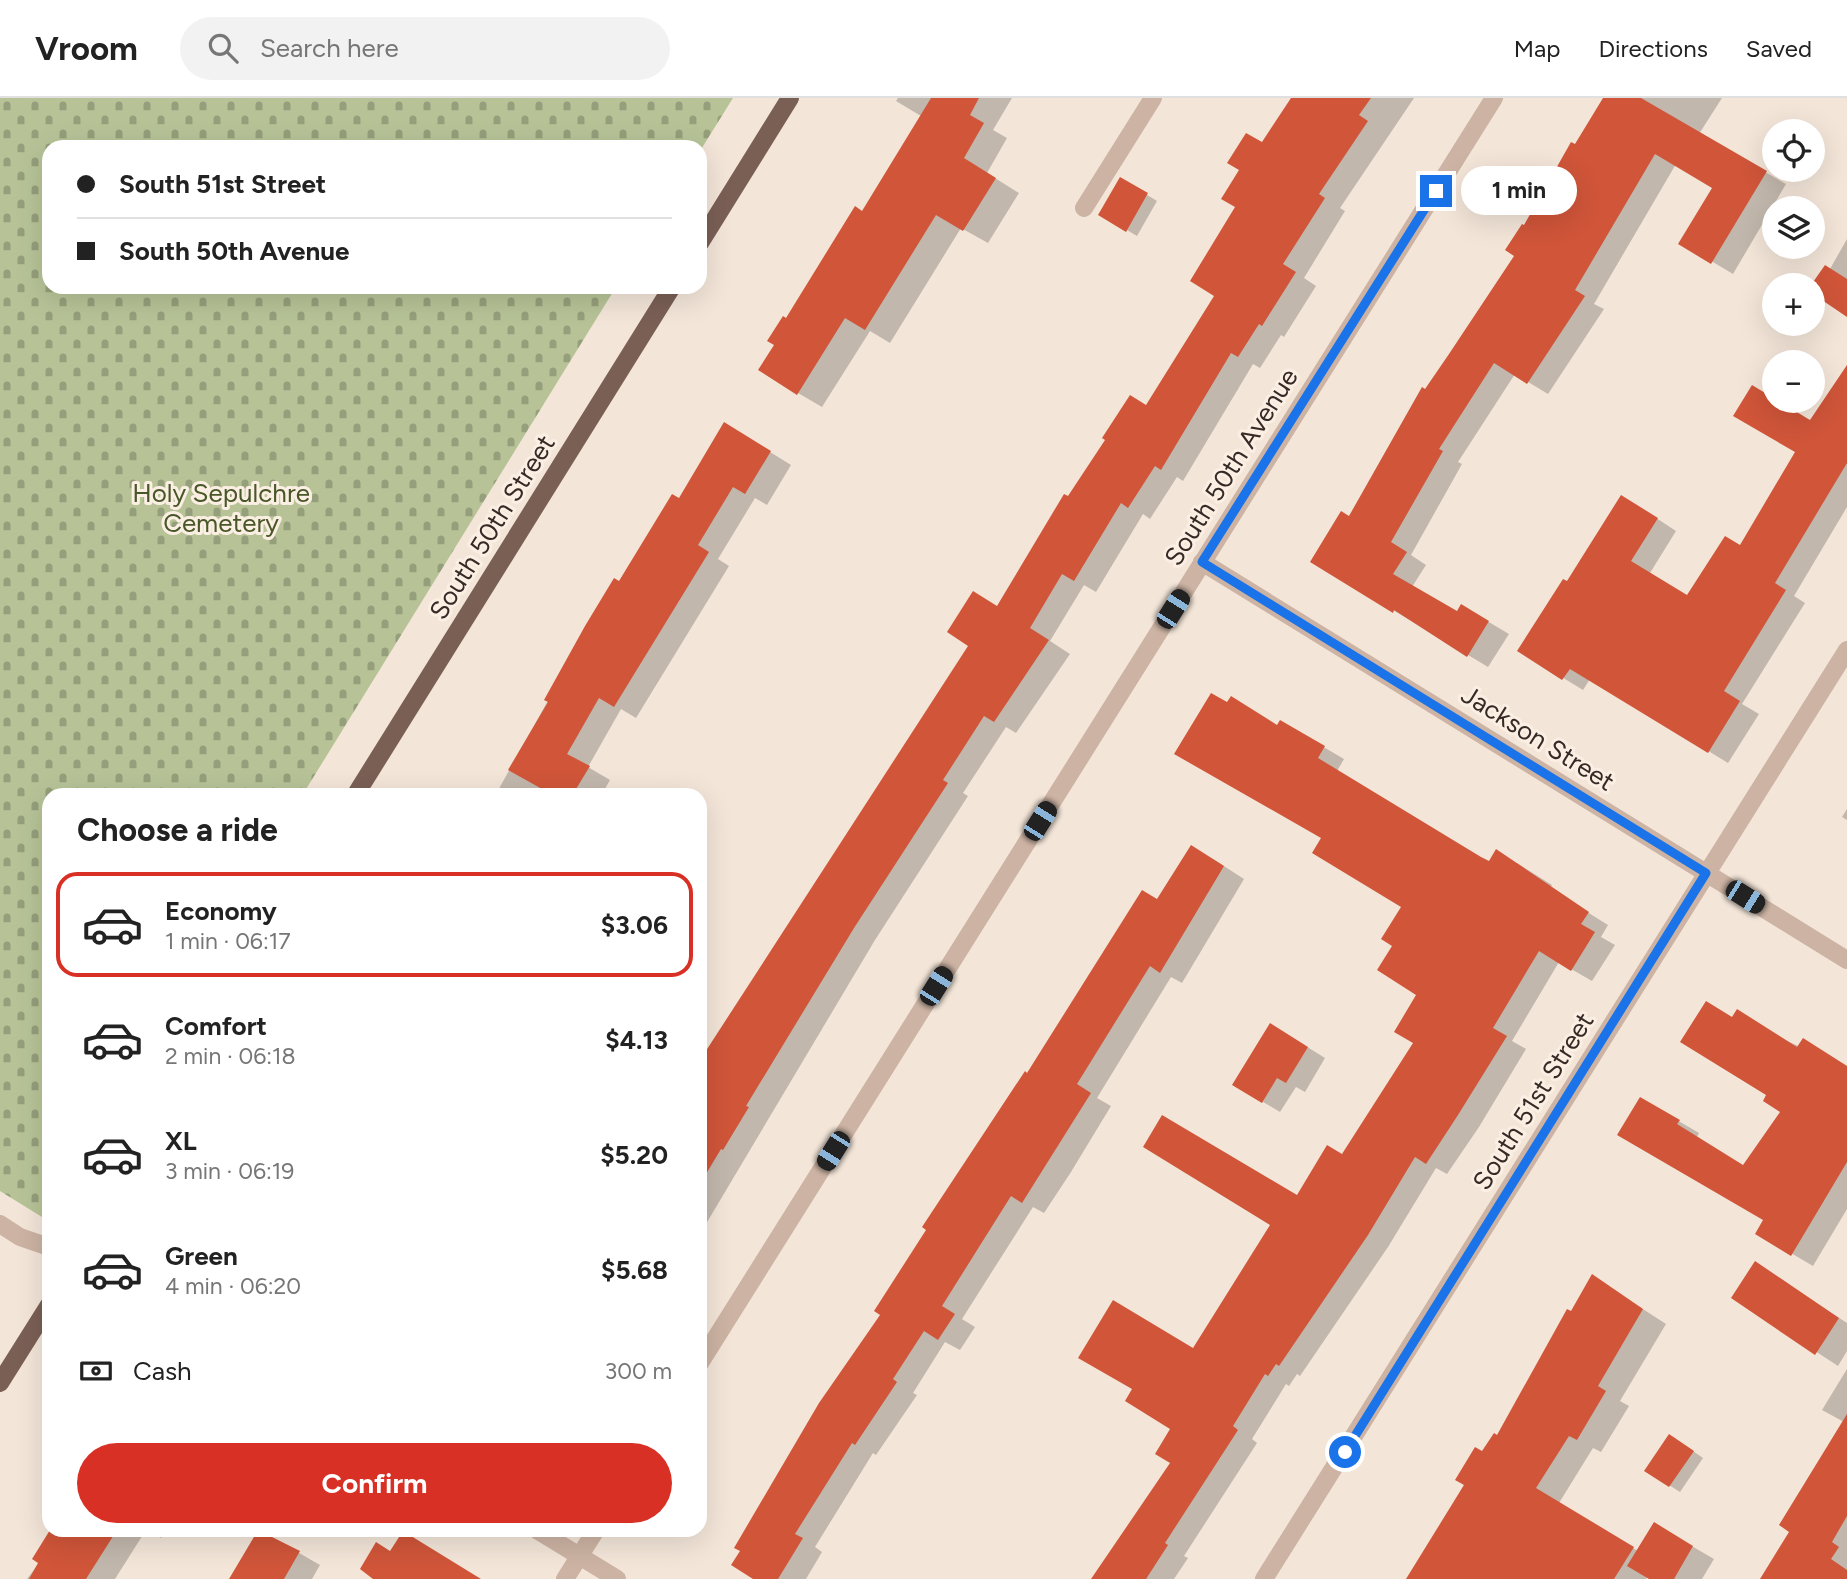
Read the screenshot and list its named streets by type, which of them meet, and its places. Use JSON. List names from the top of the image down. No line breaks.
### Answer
{"streets":{"main road":["South 50th Street"],"street":["South 50th Avenue","Jackson Street","South 51st Street"]},"crossings":[["South 50th Avenue","Jackson Street"],["Jackson Street","South 51st Street"]],"parks":["Holy Sepulchre Cemetery"],"page":{"header":"Vroom","search":"Search here","nav":["Map","Directions","Saved"],"map_buttons":["+","−"],"banner":["South 51st Street","South 50th Avenue"],"bubble":"1 min","heading":"Choose a ride","list":[{"name":"Economy","note":"1 min · 06:17","value":"$3.06"},{"name":"Comfort","note":"2 min · 06:18","value":"$4.13"},{"name":"XL","note":"3 min · 06:19","value":"$5.20"},{"name":"Green","note":"4 min · 06:20","value":"$5.68"}],"pay":["Cash","300 m"],"buttons":"Confirm"}}
